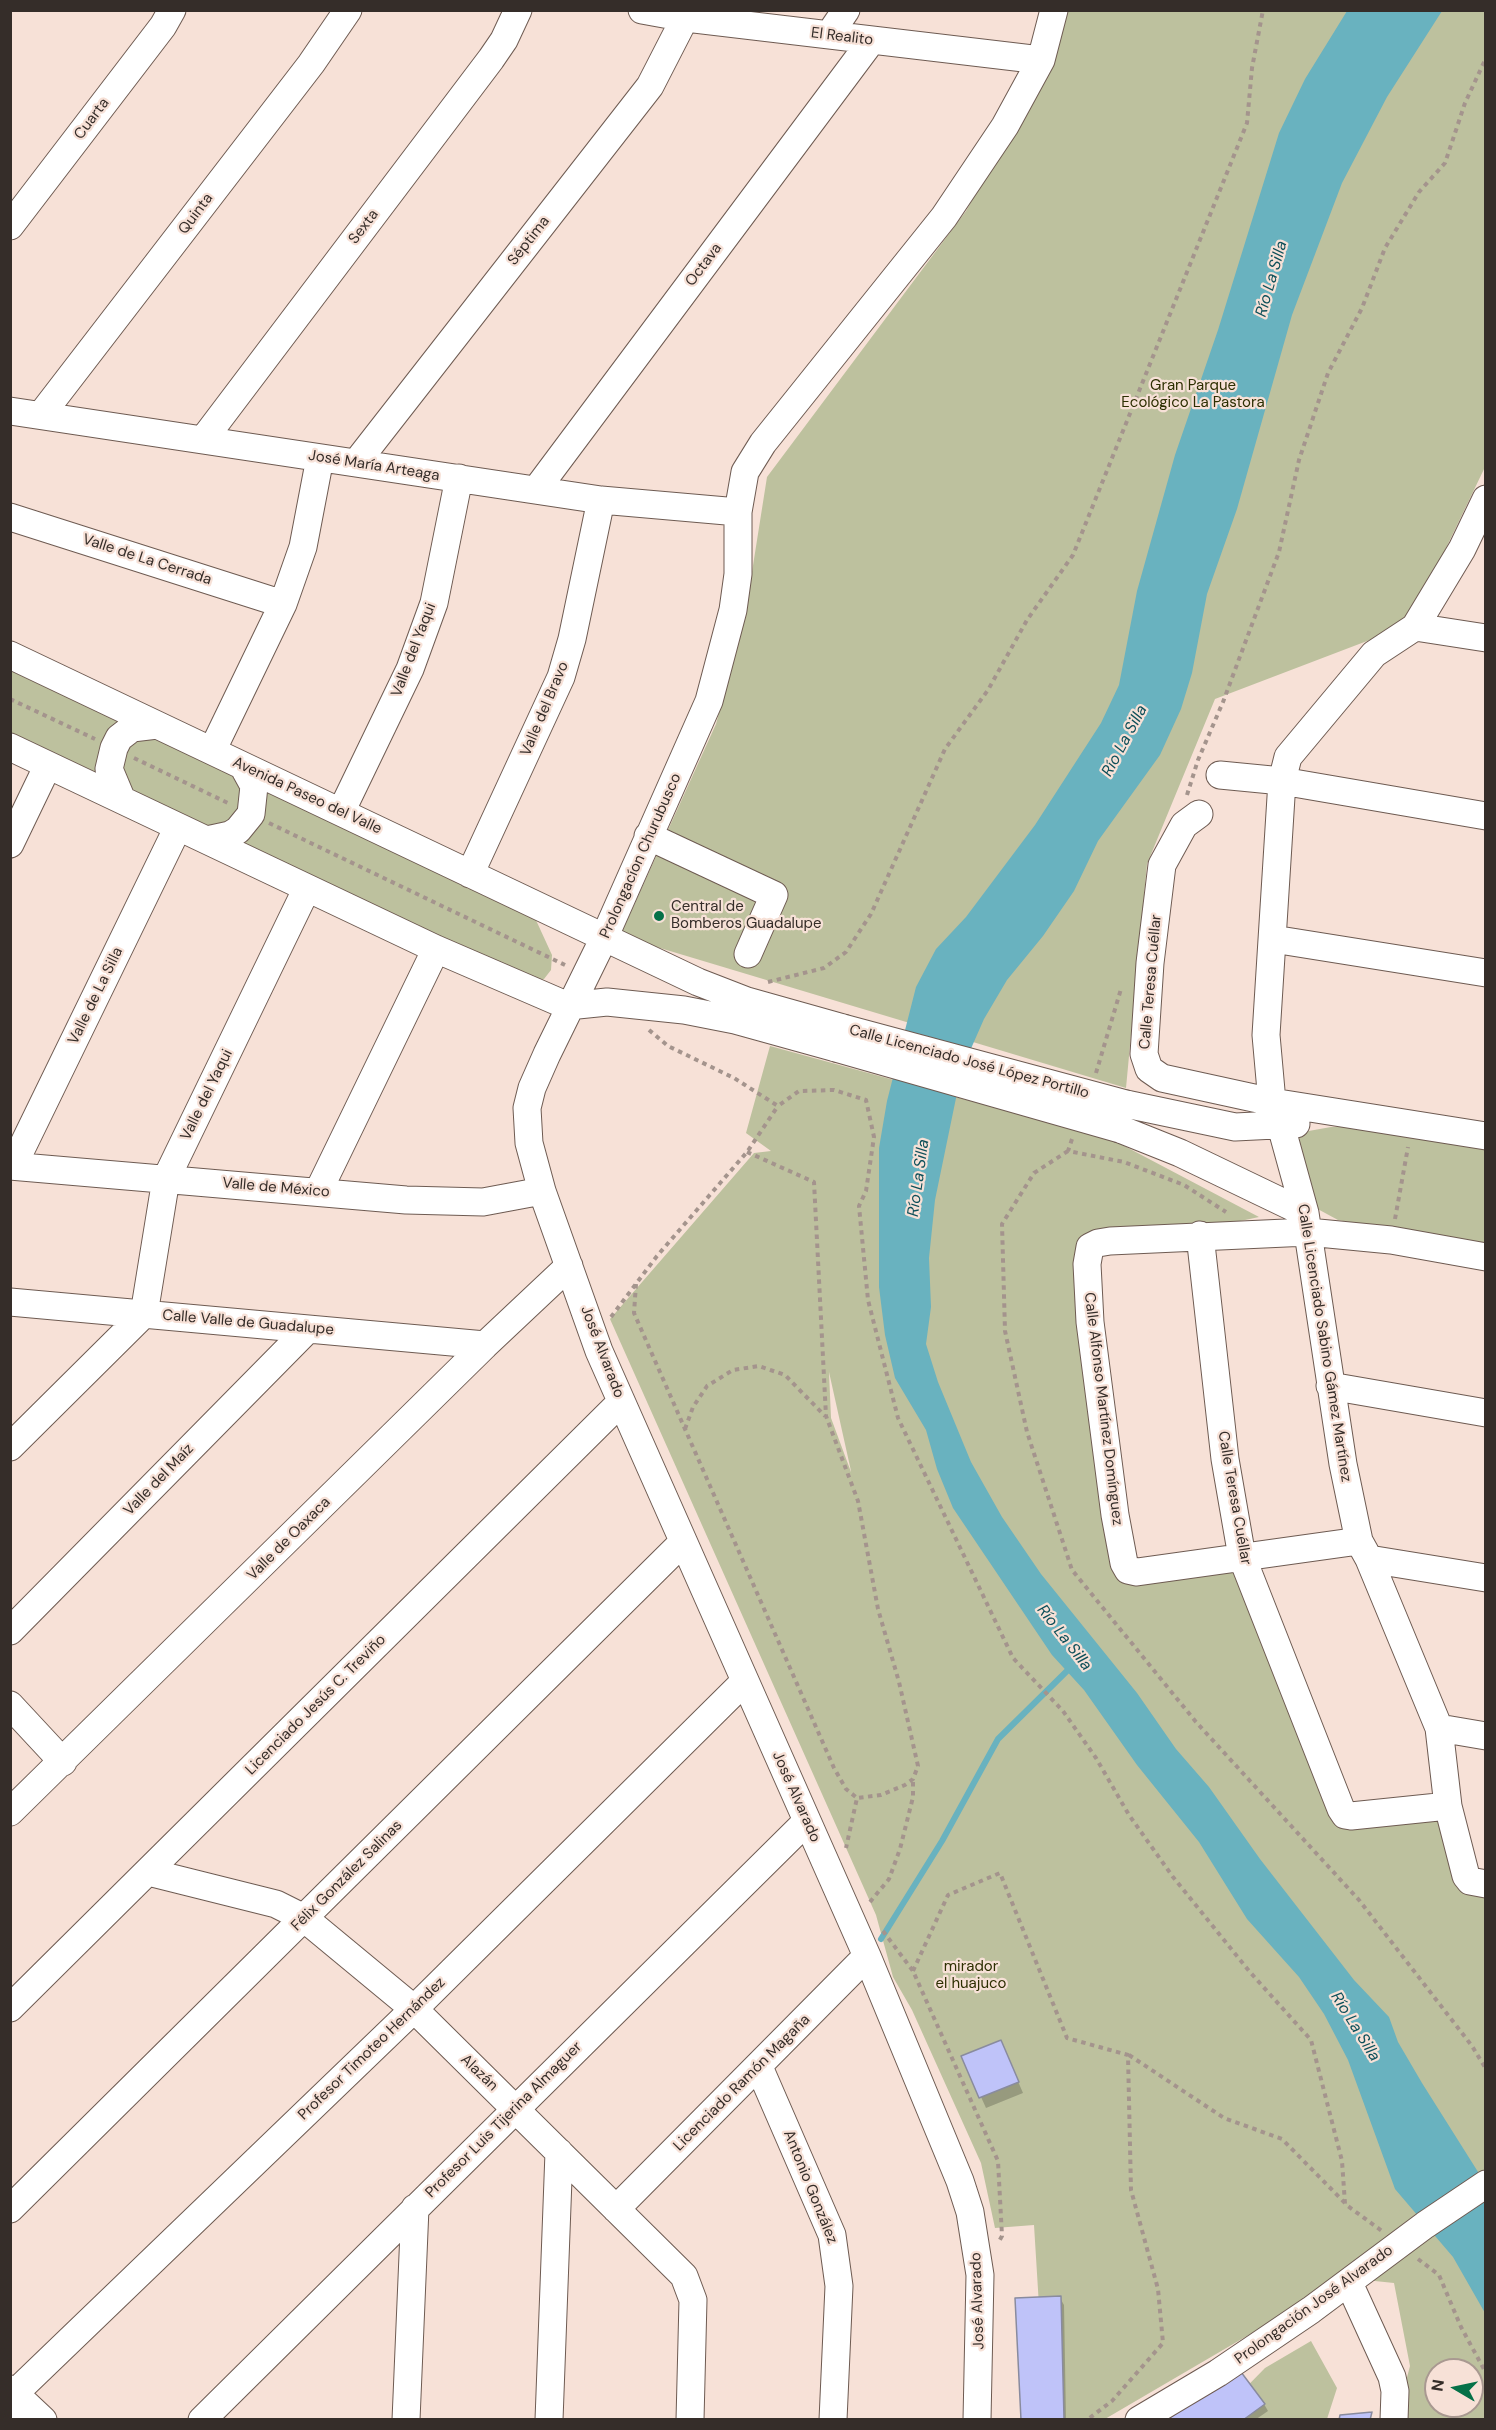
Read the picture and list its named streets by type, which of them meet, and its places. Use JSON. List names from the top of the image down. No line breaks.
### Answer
{"streets":{"street":["El Realito","Cuarta","Quinta","Sexta","Séptima","Octava","José María Arteaga","Valle de La Cerrada","Valle del Yaqui","Valle del Bravo","Avenida Paseo del Valle","Prolongacíon Churubusco","Calle Teresa Cuéllar","Valle de La Silla","Calle Licenciado José López Portillo","Valle de México","Calle Valle de Guadalupe","Calle Licenciado Sabino Gámez Martínez","José Alvarado","Calle Alfonso Martínez Domínguez","Valle del Maíz","Valle de Oaxaca","Licenciado Jesús C. Treviño","Félix González Salinas","Profesor Timoteo Hernández","Alazán","Licenciado Ramón Magaña","Profesor Luis Tijerina Almaguer","Antonio González","Prolongación José Alvarado"]},"crossings":[["El Realito","Séptima"],["El Realito","Octava"],["Quinta","José María Arteaga"],["Sexta","José María Arteaga"],["Séptima","José María Arteaga"],["Octava","José María Arteaga"],["José María Arteaga","Valle del Yaqui"],["José María Arteaga","Valle del Bravo"],["José María Arteaga","Prolongacíon Churubusco"],["Valle del Yaqui","Avenida Paseo del Valle"],["Valle del Yaqui","Valle de México"],["Valle del Yaqui","Calle Valle de Guadalupe"],["Valle del Bravo","Avenida Paseo del Valle"],["Avenida Paseo del Valle","Prolongacíon Churubusco"],["Avenida Paseo del Valle","Calle Licenciado José López Portillo"],["Prolongacíon Churubusco","Calle Licenciado José López Portillo"],["Prolongacíon Churubusco","Valle de México"],["Prolongacíon Churubusco","José Alvarado"],["Calle Teresa Cuéllar","Calle Licenciado José López Portillo"],["Calle Teresa Cuéllar","Calle Licenciado Sabino Gámez Martínez"],["Calle Teresa Cuéllar","Calle Alfonso Martínez Domínguez"],["Valle de La Silla","Valle de México"],["Calle Licenciado José López Portillo","Calle Licenciado Sabino Gámez Martínez"],["Calle Licenciado José López Portillo","Calle Alfonso Martínez Domínguez"],["Valle de México","José Alvarado"],["Calle Valle de Guadalupe","Valle del Maíz"],["Calle Valle de Guadalupe","Valle de Oaxaca"],["José Alvarado","Valle de Oaxaca"],["José Alvarado","Licenciado Jesús C. Treviño"],["José Alvarado","Félix González Salinas"],["José Alvarado","Profesor Timoteo Hernández"],["José Alvarado","Licenciado Ramón Magaña"],["José Alvarado","Profesor Luis Tijerina Almaguer"],["Licenciado Jesús C. Treviño","Alazán"],["Félix González Salinas","Alazán"],["Profesor Timoteo Hernández","Alazán"],["Alazán","Licenciado Ramón Magaña"],["Alazán","Profesor Luis Tijerina Almaguer"],["Licenciado Ramón Magaña","Antonio González"]],"water":["Río La Silla"],"parks":["Gran Parque Ecológico La Pastora","mirador el huajuco"],"places":["Central de Bomberos Guadalupe"],"north":"left"}
